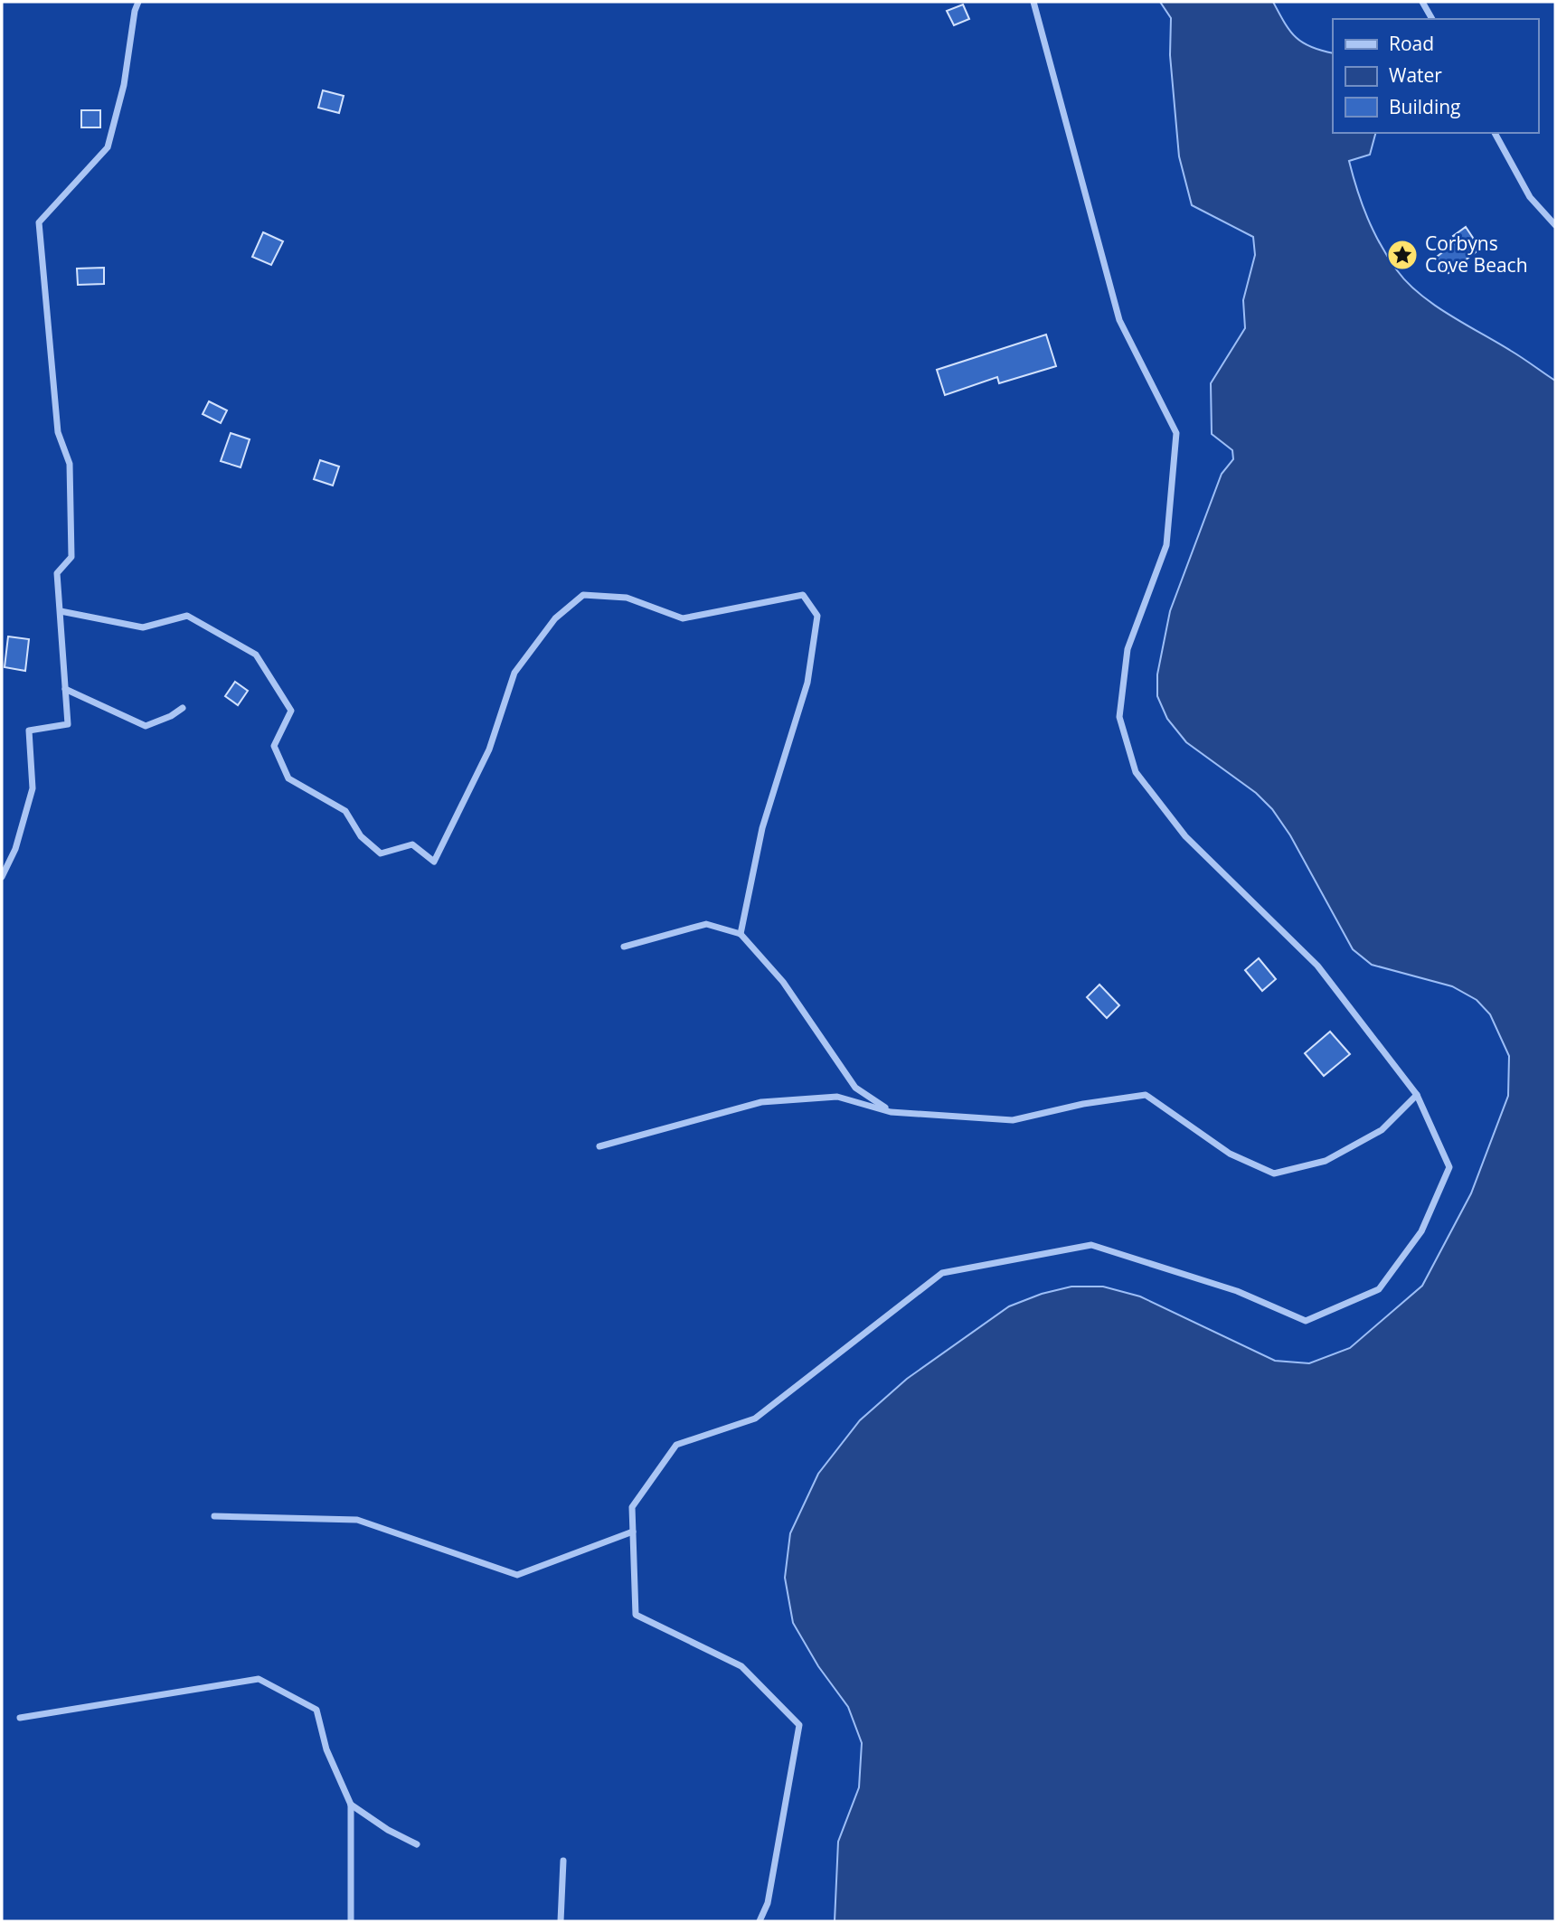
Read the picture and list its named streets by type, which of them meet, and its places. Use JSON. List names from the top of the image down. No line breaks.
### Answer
{"places":{"place":["Corbyns Cove Beach"]},"legend":["Road","Water","Building"]}
